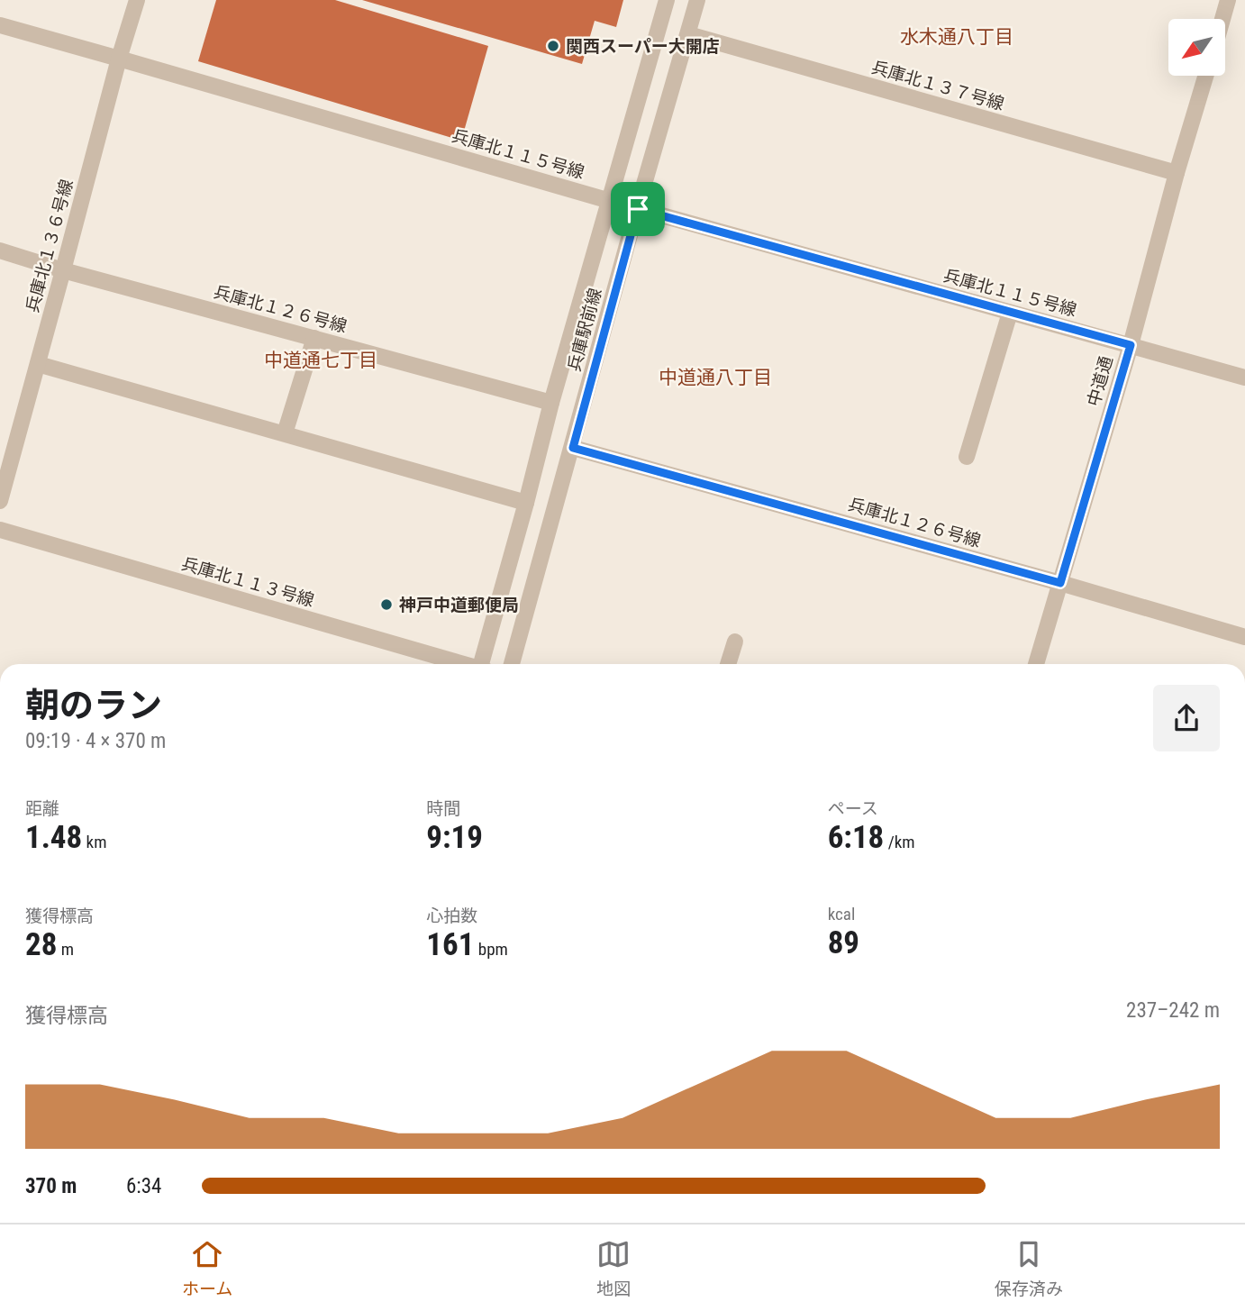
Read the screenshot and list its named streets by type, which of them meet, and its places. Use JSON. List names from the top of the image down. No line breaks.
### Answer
{"streets":{"street":["兵庫北１３７号線","兵庫北１１５号線","兵庫北１３６号線","兵庫北１２６号線","兵庫駅前線","中道通","兵庫北１１３号線"]},"crossings":[["兵庫北１３７号線","兵庫駅前線"],["兵庫北１３７号線","中道通"],["兵庫北１１５号線","兵庫北１３６号線"],["兵庫北１１５号線","兵庫駅前線"],["兵庫北１１５号線","中道通"],["兵庫北１３６号線","兵庫北１２６号線"],["兵庫北１２６号線","兵庫駅前線"],["兵庫北１２６号線","中道通"]],"districts":["水木通八丁目","中道通七丁目","中道通八丁目"],"places":["関西スーパー大開店","神戸中道郵便局"],"north":"bottom left","page":{"heading":["朝のラン","09:19 · 4 × 370 m"],"stats":[["距離","1.48 km"],["時間","9:19"],["ペース","6:18 /km"],["獲得標高","28 m"],["心拍数","161 bpm"],["kcal","89"]],"chart":["獲得標高","237–242 m"],"list":[{"name":"370 m","note":"6:34"}],"tabs":["ホーム","地図","保存済み"]}}
